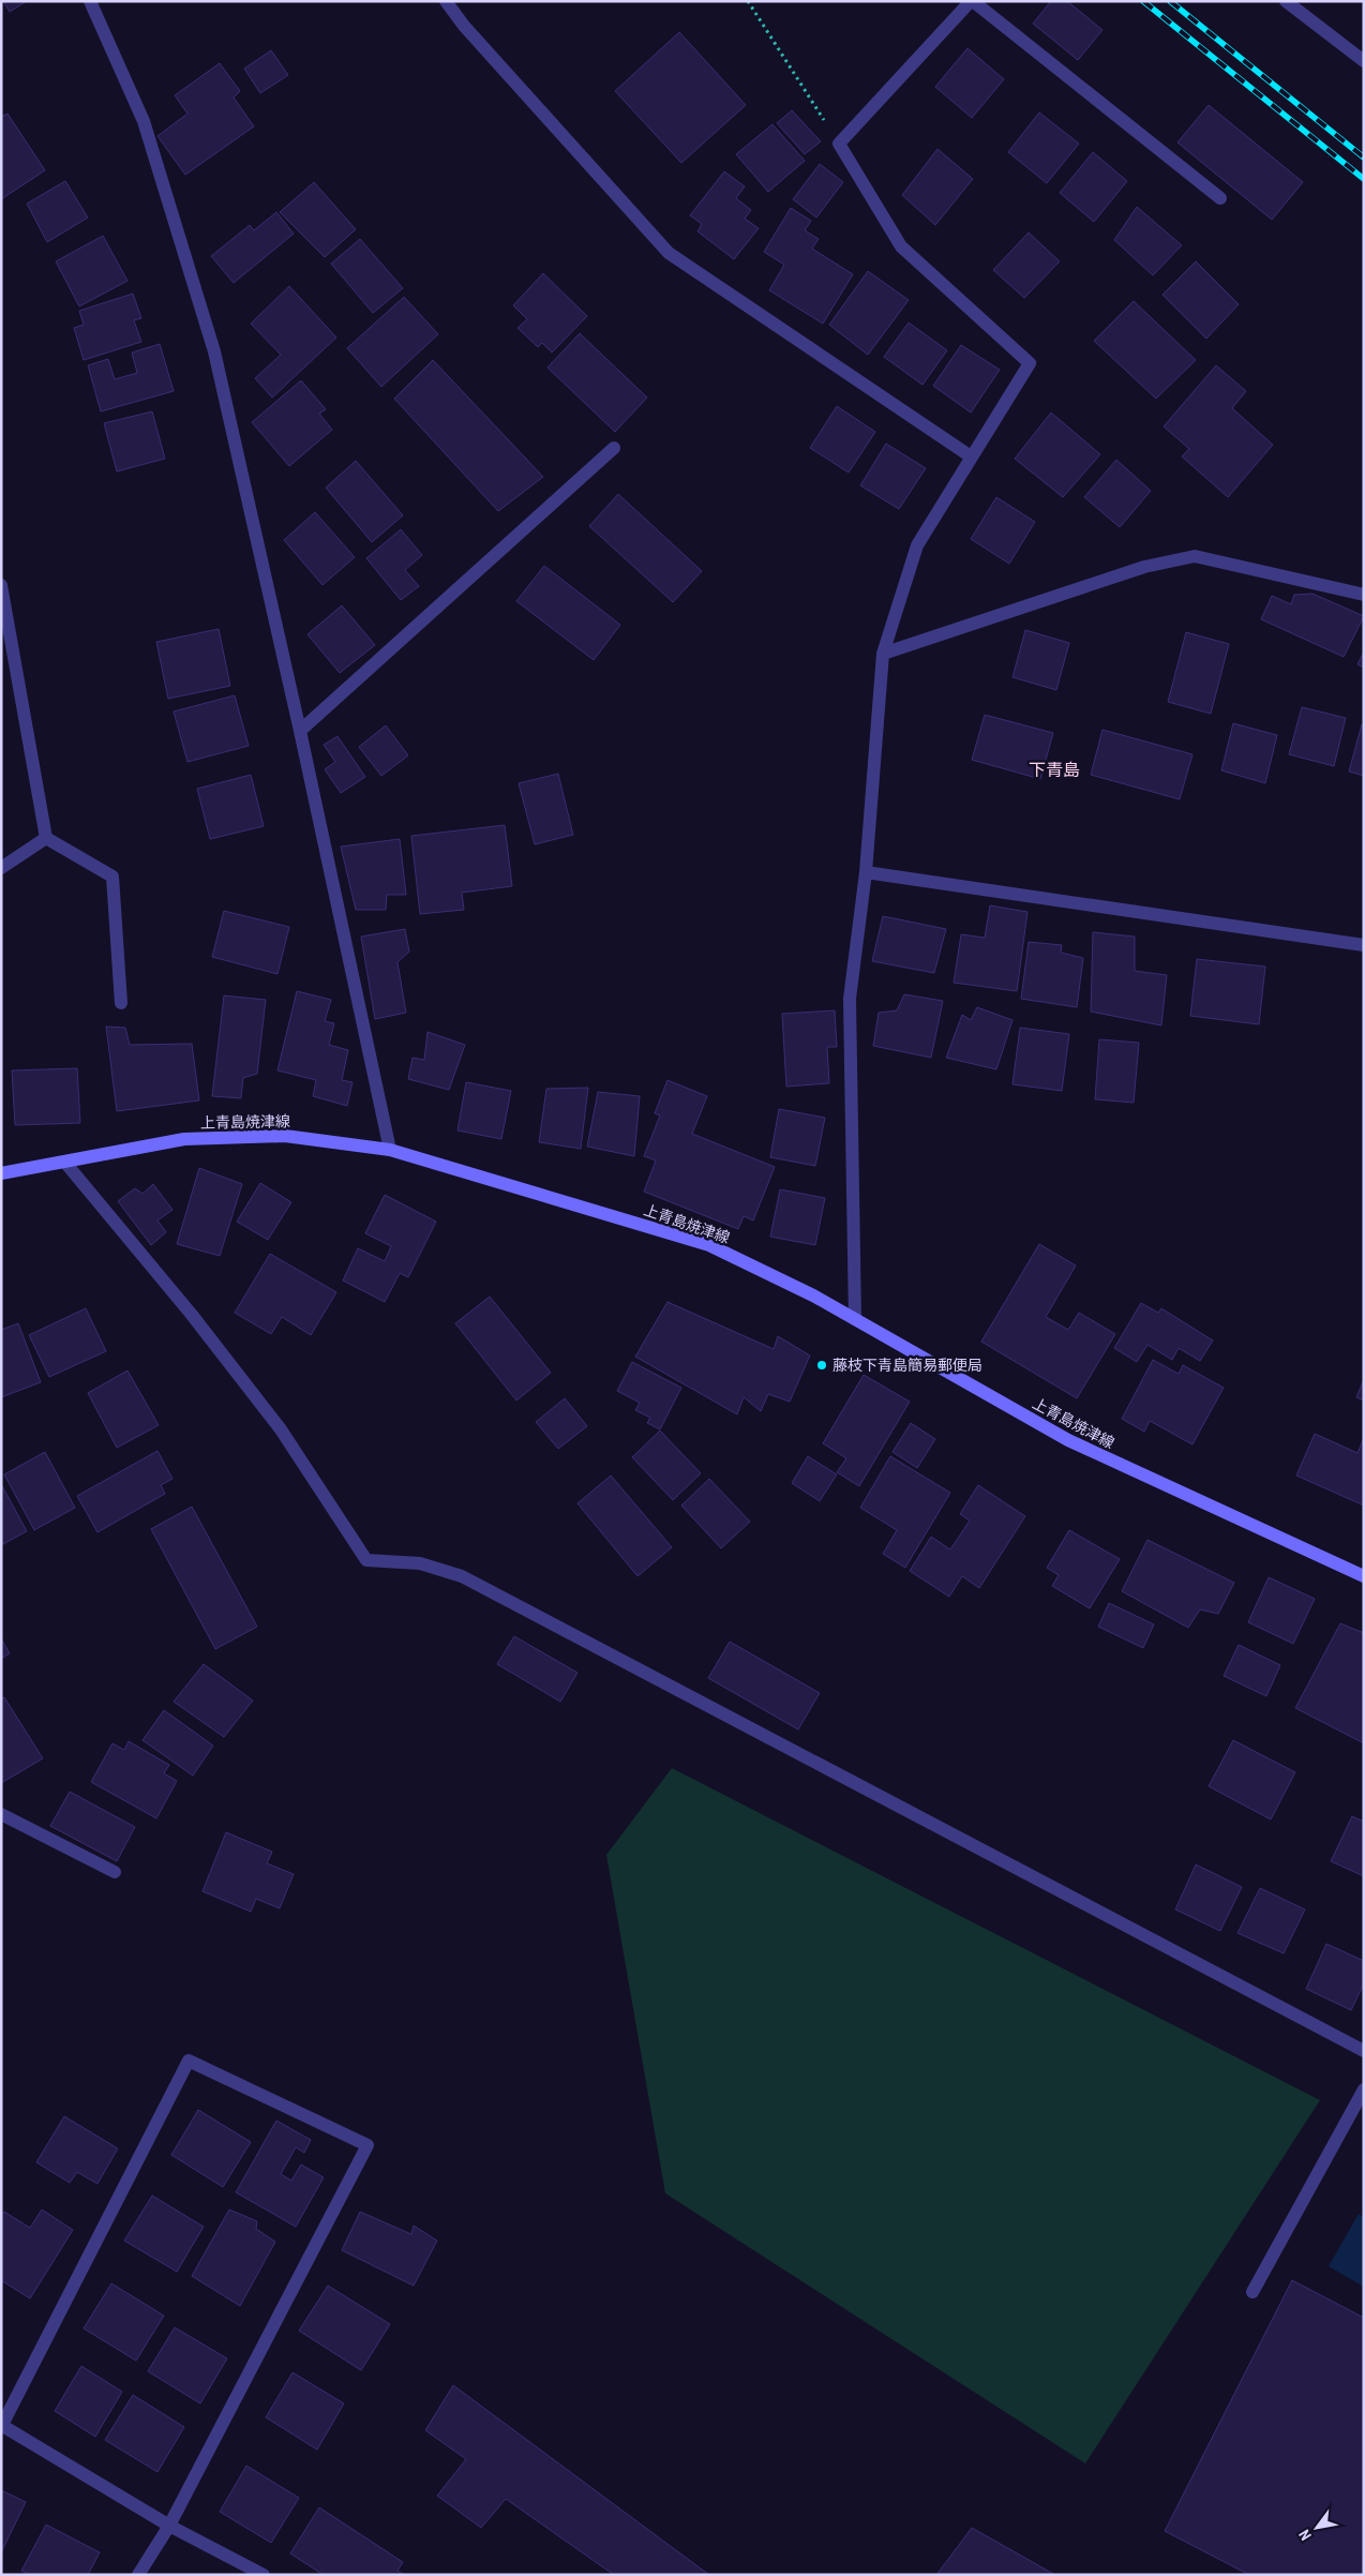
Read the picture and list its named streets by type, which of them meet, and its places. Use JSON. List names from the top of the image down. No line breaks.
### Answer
{"streets":{"main road":["上青島焼津線"]},"districts":["下青島"],"places":["藤枝下青島簡易郵便局"],"north":"bottom left"}
